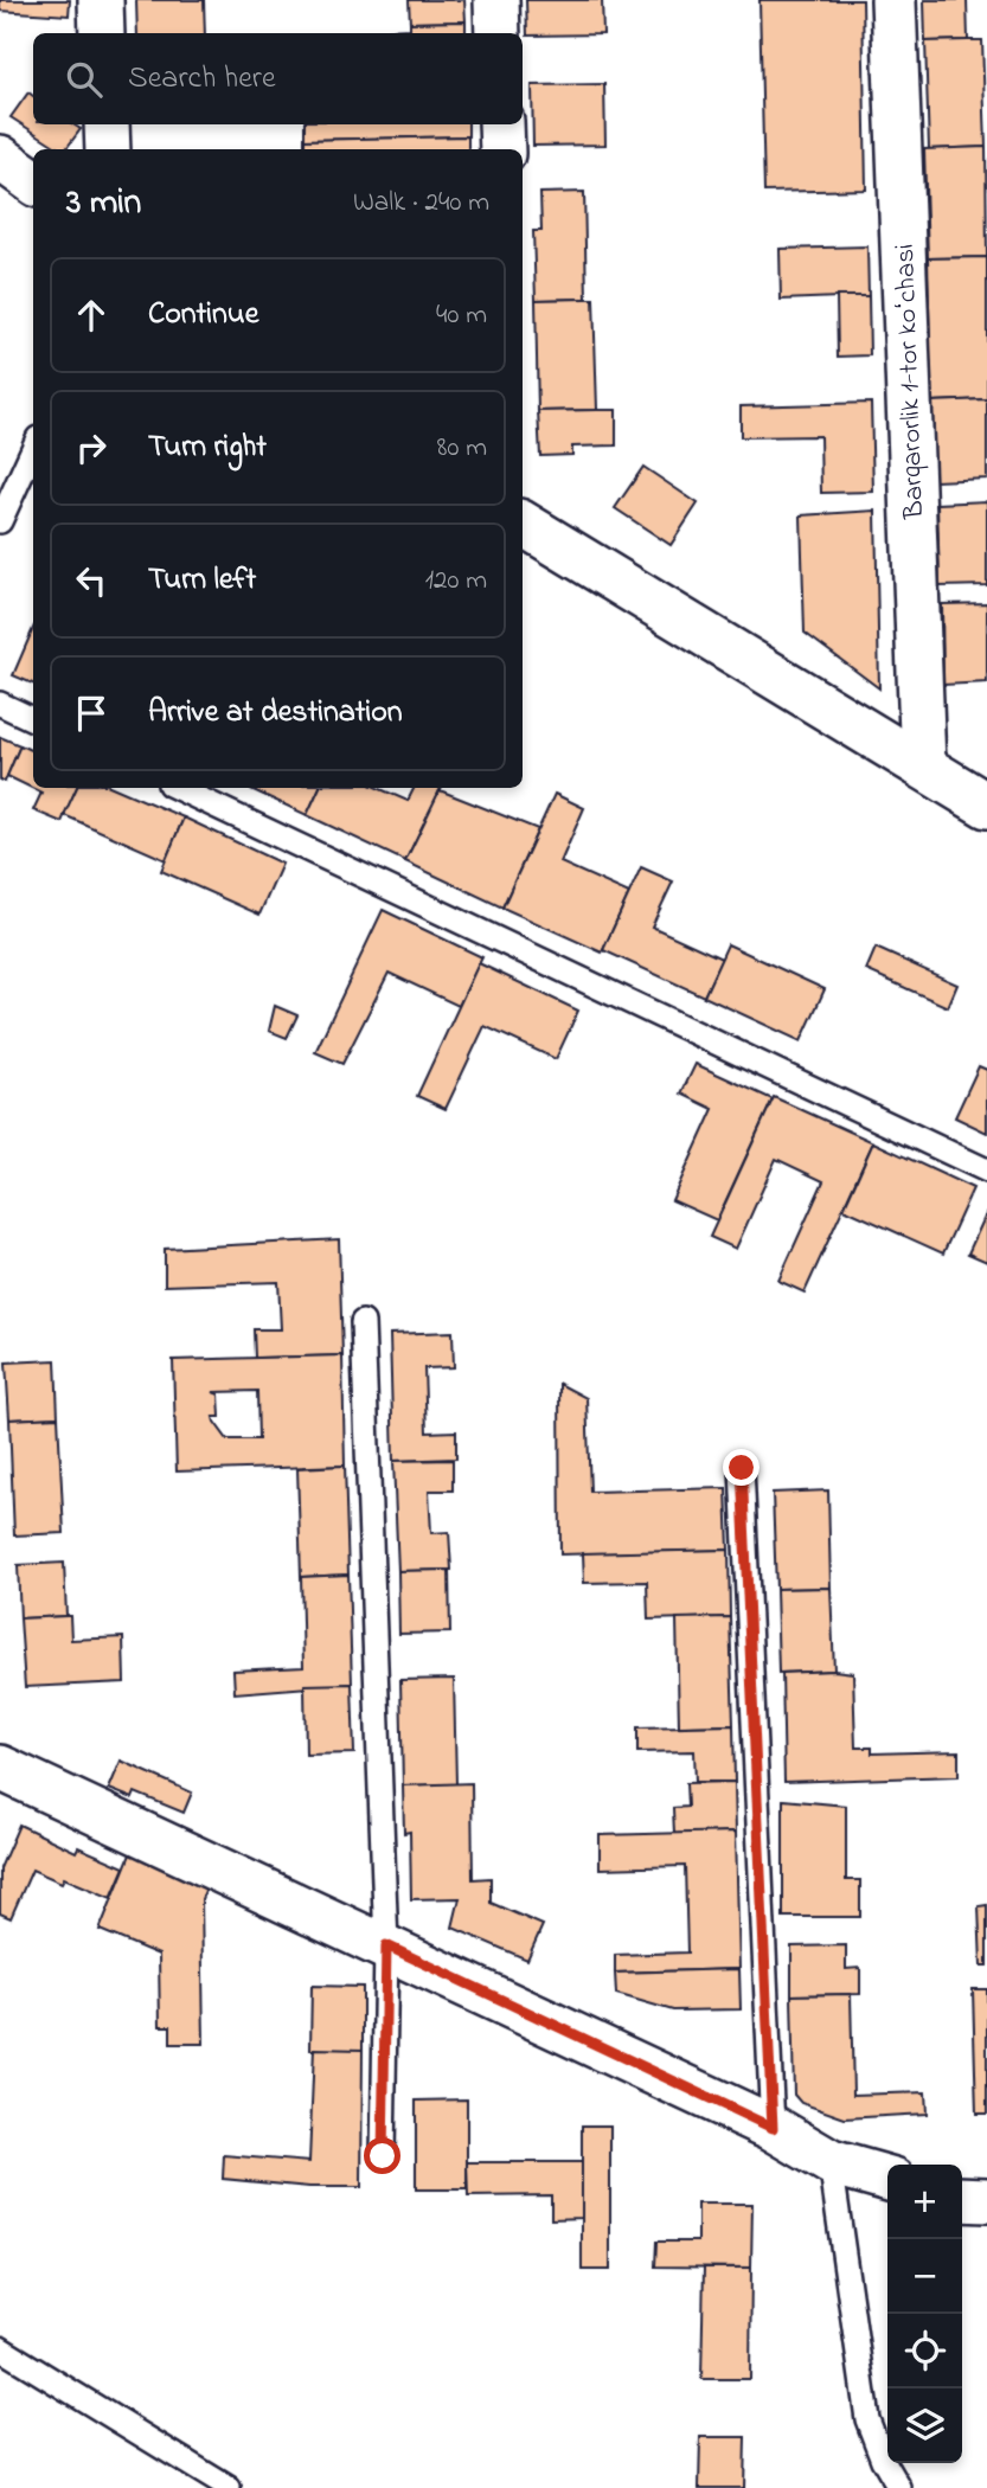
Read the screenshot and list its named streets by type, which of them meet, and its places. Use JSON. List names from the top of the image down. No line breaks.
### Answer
{"streets":{"street":["Barqarorlik 1-tor koʻchasi"]},"page":{"search":"Search here","heading":["3 min","Walk · 240 m"],"list":[["Continue","40 m"],["Turn right","80 m"],["Turn left","120 m"],"Arrive at destination"],"map_buttons":["+","−"]}}
